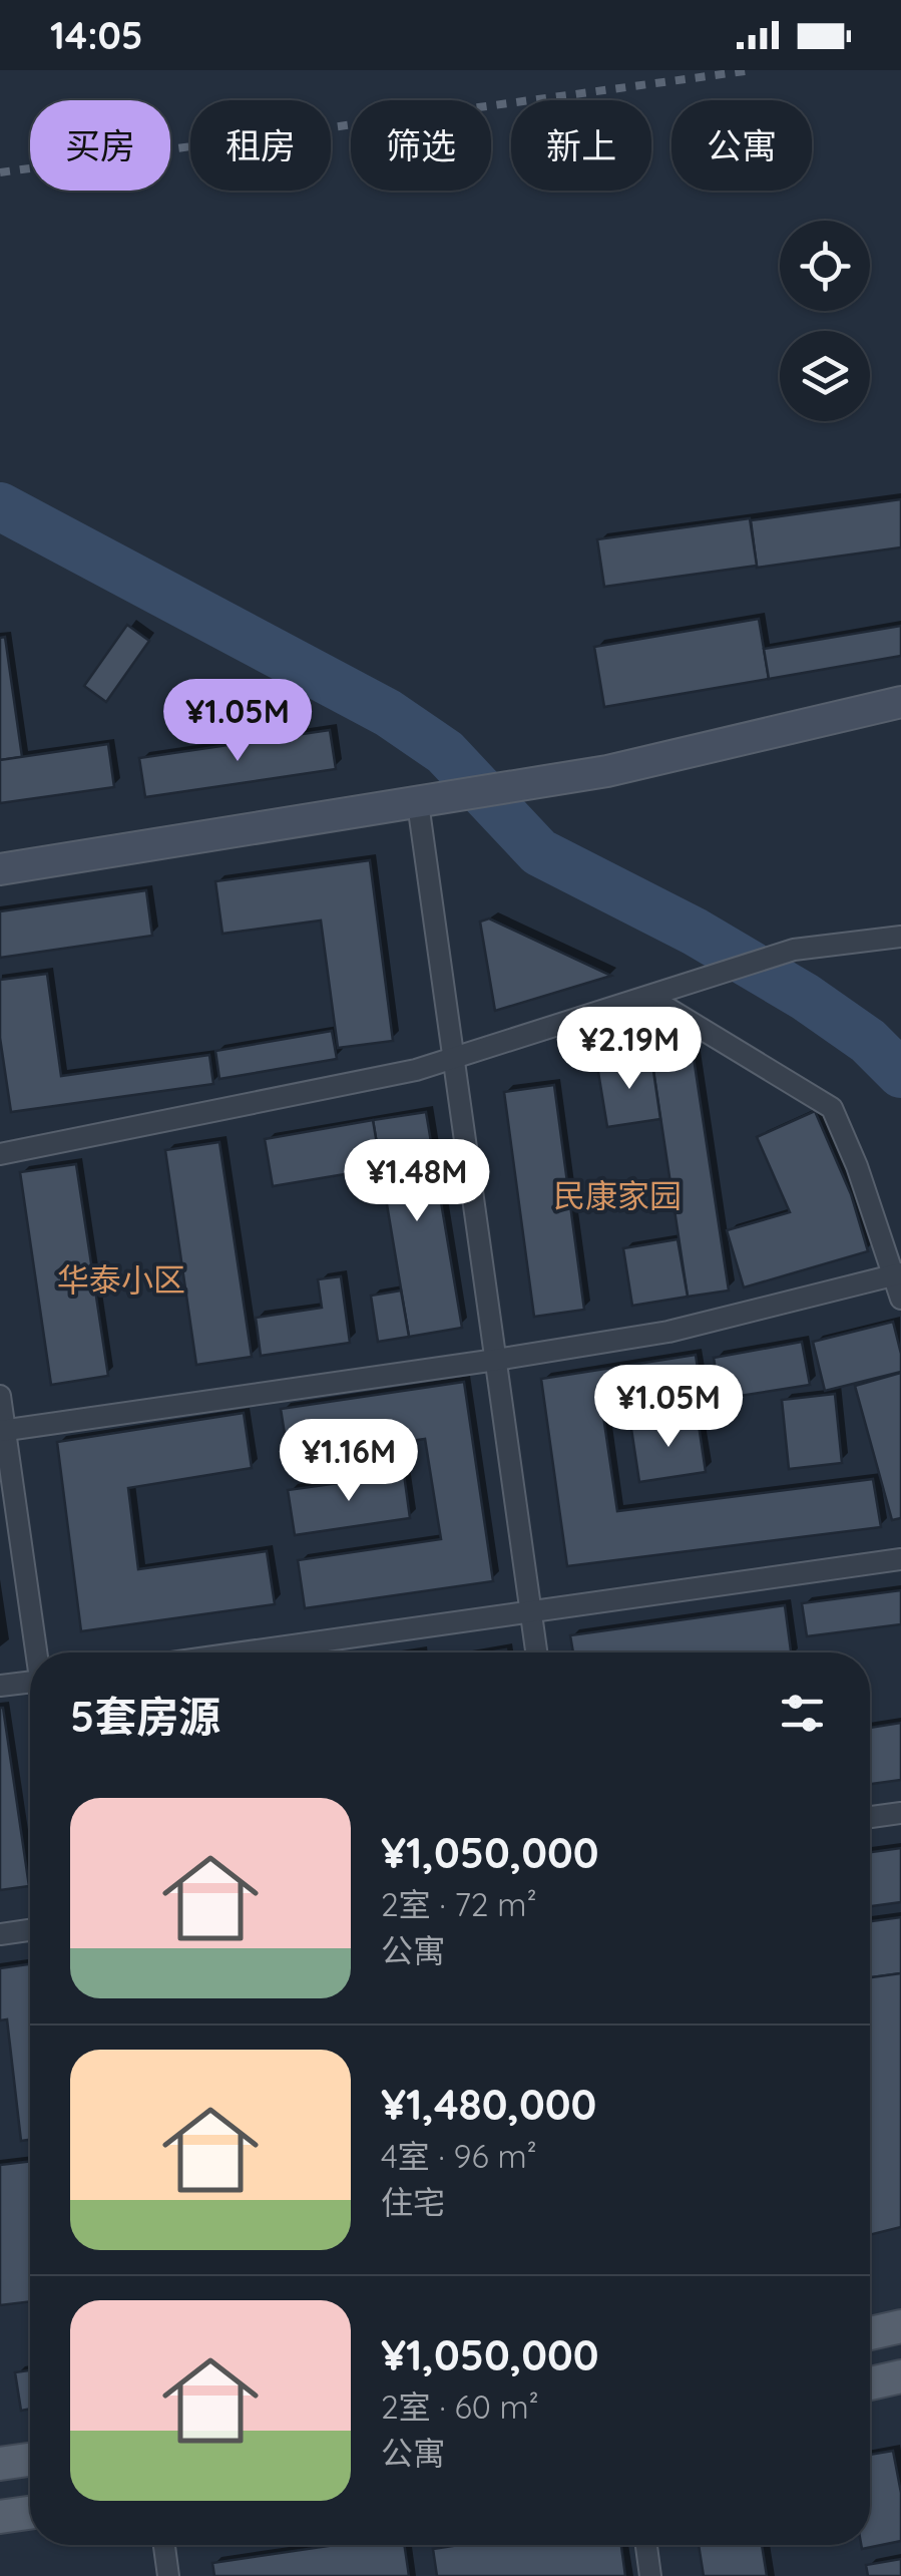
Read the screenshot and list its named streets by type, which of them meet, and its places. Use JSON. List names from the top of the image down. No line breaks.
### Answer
{"districts":["民康家园","华泰小区"],"page":{"status":"14:05","chip":["买房","租房","筛选","新上","公寓"],"price":["¥1.05M","¥2.19M","¥1.48M","¥1.05M","¥1.16M"],"heading":"5套房源","list":[{"name":"¥1,050,000","note":"2室 · 72 m² · 公寓"},{"name":"¥1,480,000","note":"4室 · 96 m² · 住宅"},{"name":"¥1,050,000","note":"2室 · 60 m² · 公寓"}]}}
